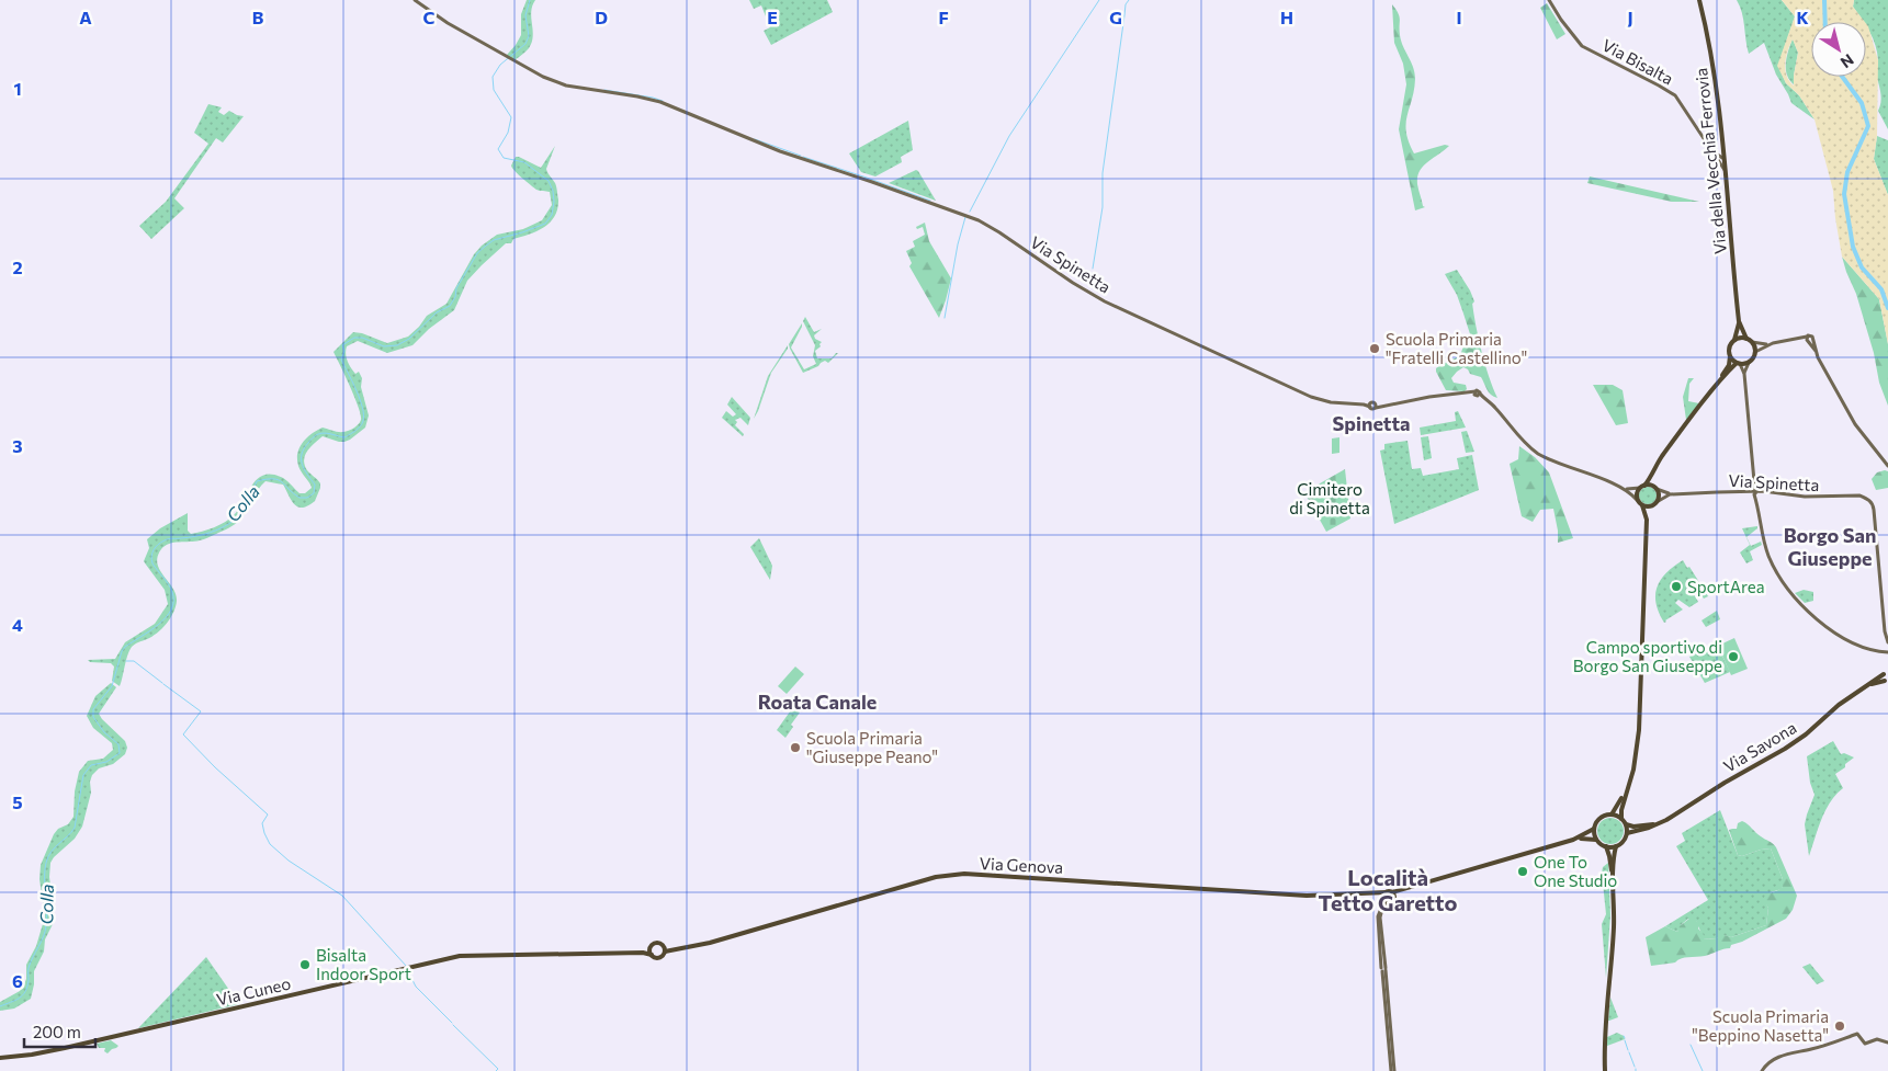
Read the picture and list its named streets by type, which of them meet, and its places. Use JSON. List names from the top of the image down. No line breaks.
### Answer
{"streets":{"main road":["Via Bisalta","Via della Vecchia Ferrovia","Via Spinetta","Via Savona","Via Genova","Via Cuneo"]},"crossings":[["Via Bisalta","Via della Vecchia Ferrovia"]],"districts":["Spinetta","Borgo San Giuseppe","Roata Canale","Località Tetto Garetto"],"water":["Colla"],"parks":["Cimitero di Spinetta"],"places":["Scuola Primaria \"Fratelli Castellino\"","SportArea","Campo sportivo di Borgo San Giuseppe","Scuola Primaria \"Giuseppe Peano\"","One To One Studio","Bisalta Indoor Sport","Scuola Primaria \"Beppino Nasetta\""],"scale_bar":"200 m","north":"bottom right","grid":{"columns":["A","B","C","D","E","F","G","H","I","J","K"],"rows":["1","2","3","4","5","6"]}}
